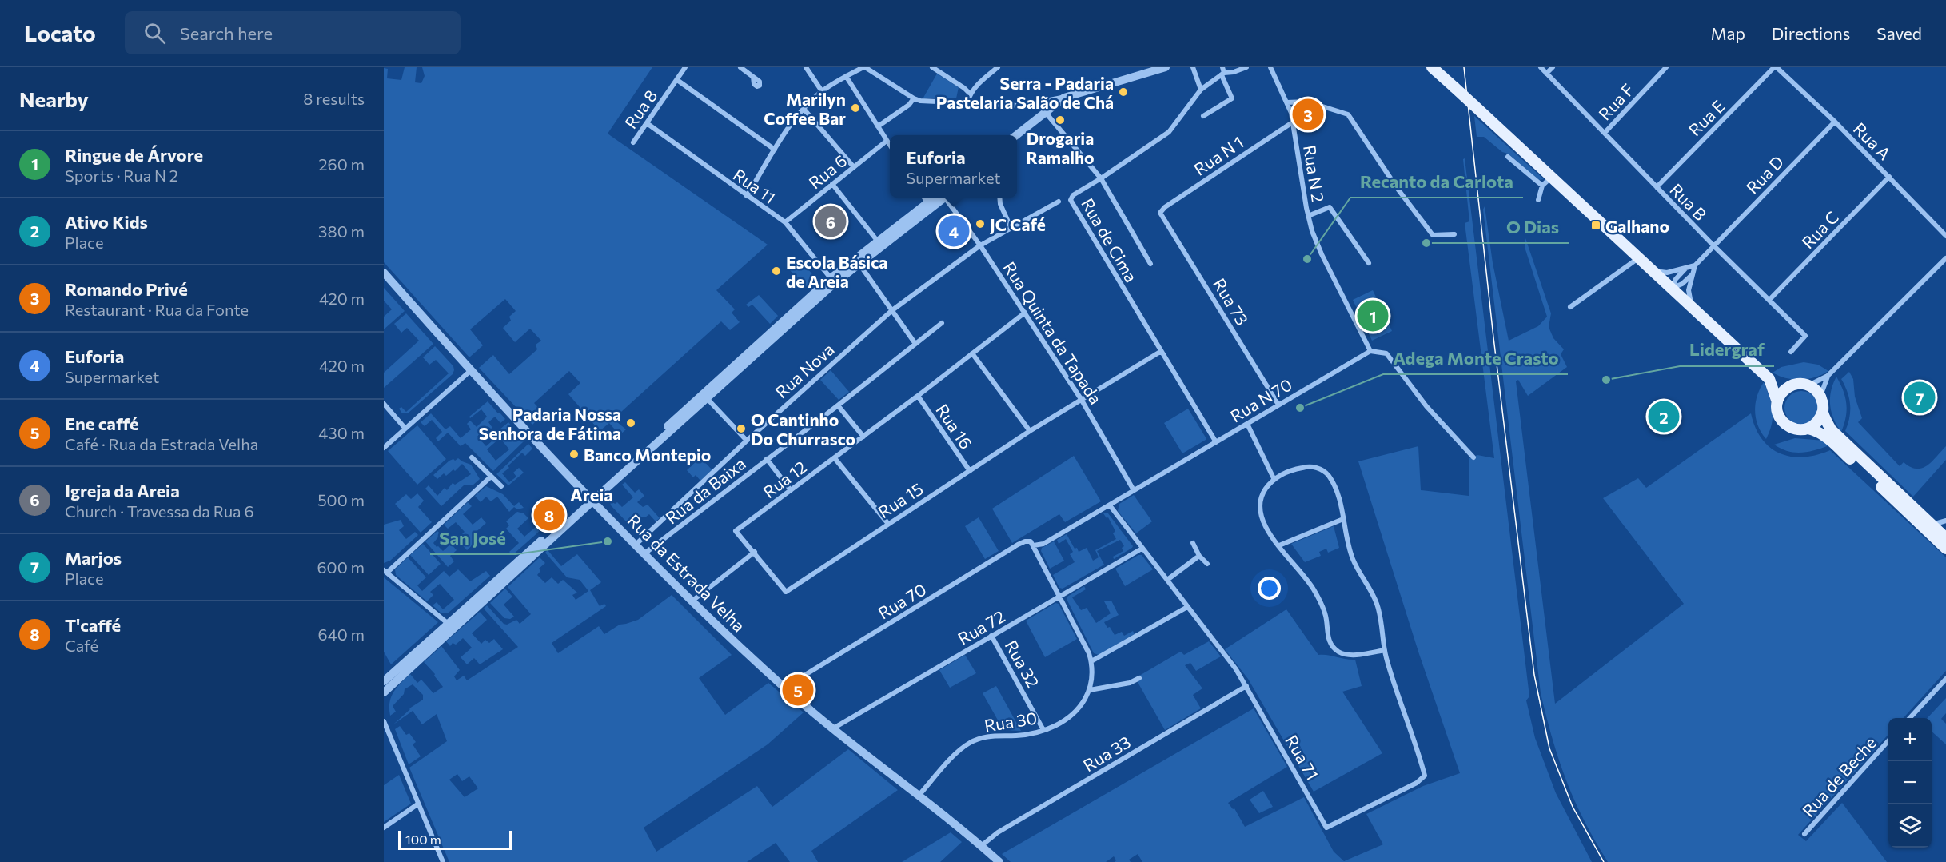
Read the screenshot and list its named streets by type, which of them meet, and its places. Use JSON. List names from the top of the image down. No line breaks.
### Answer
{"streets":{"street":["Rua F","Rua 8","Rua E","Rua A","Rua N 1","Rua 6","Rua N 2","Rua D","Rua 11","Rua B","Rua C","Rua de Cima","Rua 73","Rua Quinta da Tapada","Rua Nova","Rua N 70","Rua 16","Rua 12","Rua da Baixa","Rua 15","Rua da Estrada Velha","Rua 70","Rua 72","Rua 32","Rua 30","Rua 33","Rua 71","Rua de Beche"]},"crossings":[["Rua F","Rua B"],["Rua 8","Rua 11"],["Rua E","Rua A"],["Rua E","Rua B"],["Rua A","Rua D"],["Rua A","Rua C"],["Rua N 1","Rua N 2"],["Rua N 1","Rua 73"],["Rua 6","Rua 11"],["Rua N 2","Rua N 70"],["Rua D","Rua B"],["Rua B","Rua C"],["Rua de Cima","Rua N 70"],["Rua de Cima","Rua 15"],["Rua 73","Rua N 70"],["Rua Quinta da Tapada","Rua Nova"],["Rua Quinta da Tapada","Rua N 70"],["Rua Quinta da Tapada","Rua 12"],["Rua Quinta da Tapada","Rua 15"],["Rua Nova","Rua da Estrada Velha"],["Rua N 70","Rua 70"],["Rua N 70","Rua 71"],["Rua 16","Rua 12"],["Rua 16","Rua 15"],["Rua 12","Rua 15"],["Rua da Baixa","Rua da Estrada Velha"],["Rua da Estrada Velha","Rua 70"],["Rua da Estrada Velha","Rua 72"],["Rua da Estrada Velha","Rua 30"],["Rua da Estrada Velha","Rua 33"],["Rua 72","Rua 32"],["Rua 72","Rua 71"],["Rua 32","Rua 30"],["Rua 33","Rua 71"]],"districts":["Areia"],"places":{"other":["Serra - Padaria Pastelaria Salão de Chá","Marilyn Coffee Bar","Drogaria Ramalho","JC Café","O Dias","Recanto da Carlota","Escola Básica de Areia","Lidergraf","Adega Monte Crasto","Padaria Nossa Senhora de Fátima","O Cantinho Do Churrasco","Banco Montepio","San José"],"transit":["Galhano"]},"scale_bar":"100 m","page":{"header":"Locato","search":"Search here","nav":["Map","Directions","Saved"],"heading":["Nearby","8 results"],"pins":["3","6","4","1","7","2","8","5"],"list":[{"mark":"1","name":"Ringue de Árvore","note":"Sports · Rua N 2","value":"260 m"},{"mark":"2","name":"Ativo Kids","note":"Place","value":"380 m"},{"mark":"3","name":"Romando Privé","note":"Restaurant · Rua da Fonte","value":"420 m"},{"mark":"4","name":"Euforia","note":"Supermarket","value":"420 m"},{"mark":"5","name":"Ene caffé","note":"Café · Rua da Estrada Velha","value":"430 m"},{"mark":"6","name":"Igreja da Areia","note":"Church · Travessa da Rua 6","value":"500 m"},{"mark":"7","name":"Marjos","note":"Place","value":"600 m"},{"mark":"8","name":"T'caffé","note":"Café","value":"640 m"}],"popup":["Euforia","Supermarket"],"map_buttons":["+","−"],"scale":"100 m"}}
